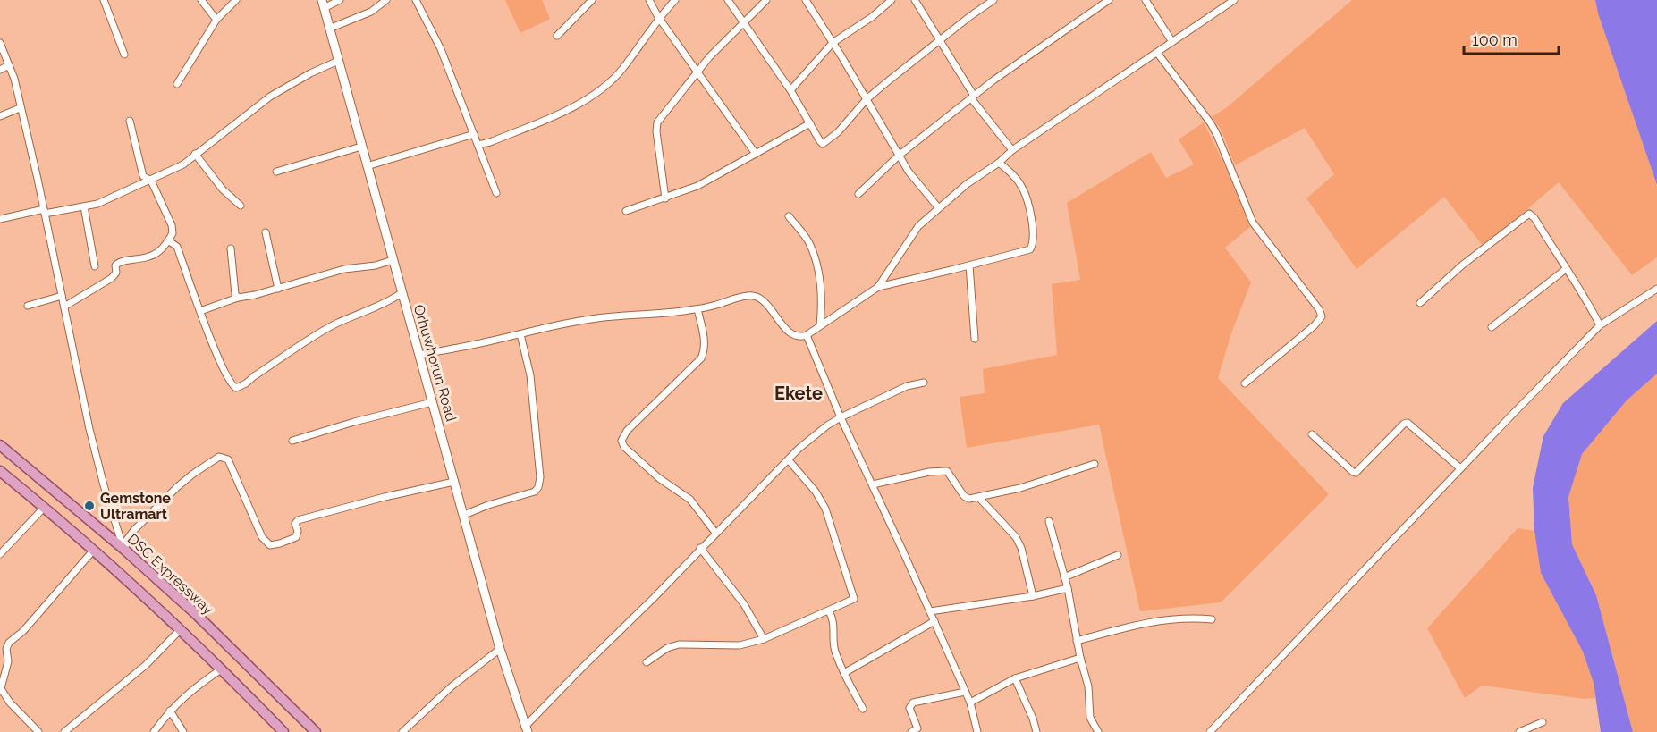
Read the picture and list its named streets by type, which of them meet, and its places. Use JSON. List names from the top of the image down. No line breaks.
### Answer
{"streets":{"main road":["DSC Expressway"],"street":["Orhuwhorun Road"]},"districts":["Ekete"],"places":["Gemstone Ultramart"],"scale_bar":"100 m"}
